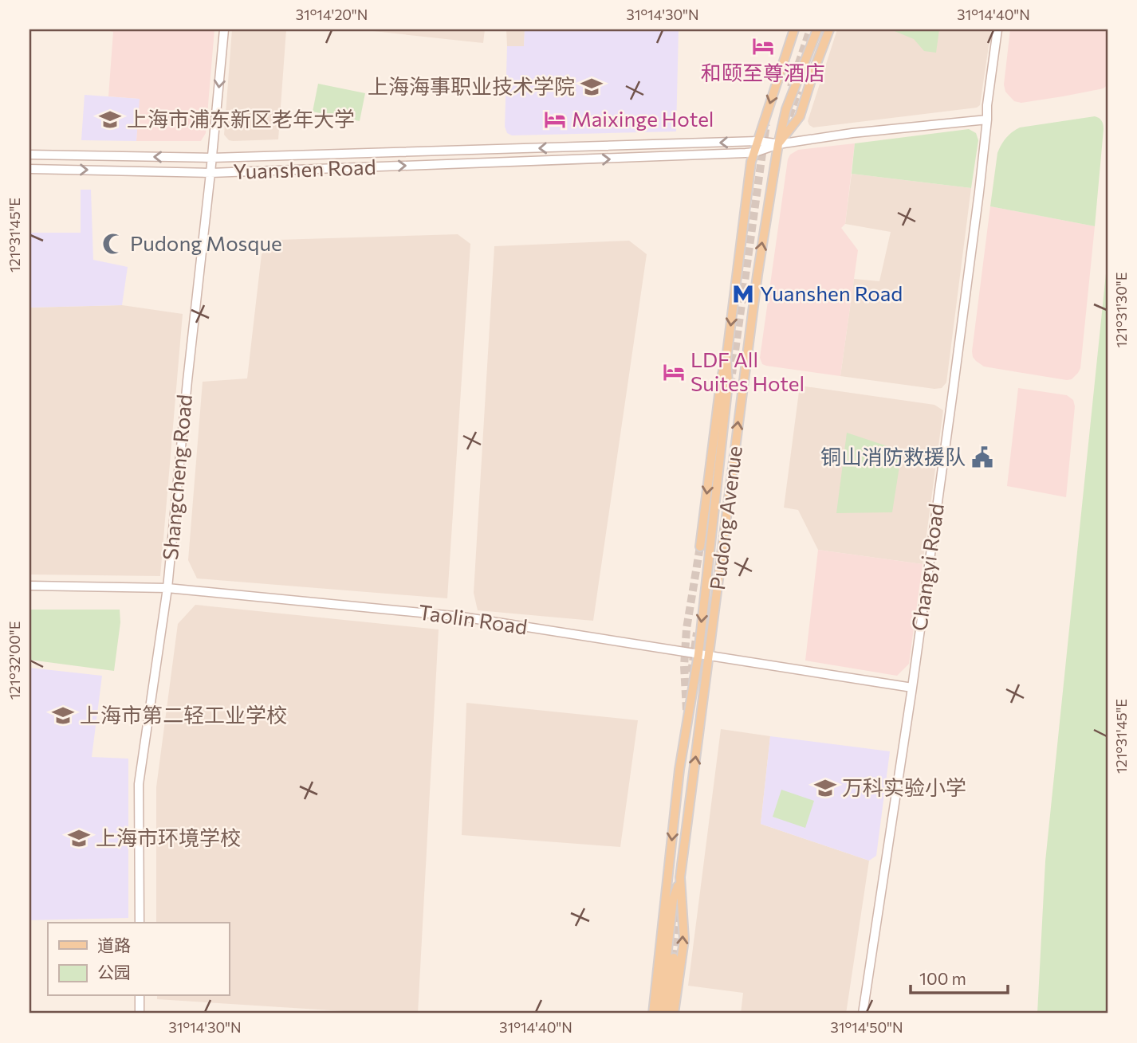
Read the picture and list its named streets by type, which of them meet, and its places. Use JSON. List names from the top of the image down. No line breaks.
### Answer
{"streets":{"main road":["Yuanshen Road","Shangcheng Road","Pudong Avenue","Changyi Road","Taolin Road"]},"crossings":[["Yuanshen Road","Shangcheng Road"],["Yuanshen Road","Pudong Avenue"],["Yuanshen Road","Changyi Road"],["Shangcheng Road","Taolin Road"],["Pudong Avenue","Taolin Road"],["Changyi Road","Taolin Road"]],"places":{"hotel":["和颐至尊酒店","Maixinge Hotel","LDF All Suites Hotel"],"school or university":["上海海事职业技术学院","上海市浦东新区老年大学","上海市第二轻工业学校","万科实验小学","上海市环境学校"],"mosque":["Pudong Mosque"],"metro station":["Yuanshen Road"],"public building":["铜山消防救援队"]},"legend":["道路","公园"],"scale_bar":"100 m","coordinates":["31°14'20\"N","31°14'30\"N","31°14'40\"N","121°31'45\"E","121°31'30\"E","121°32'00\"E","31°14'50\"N"]}
